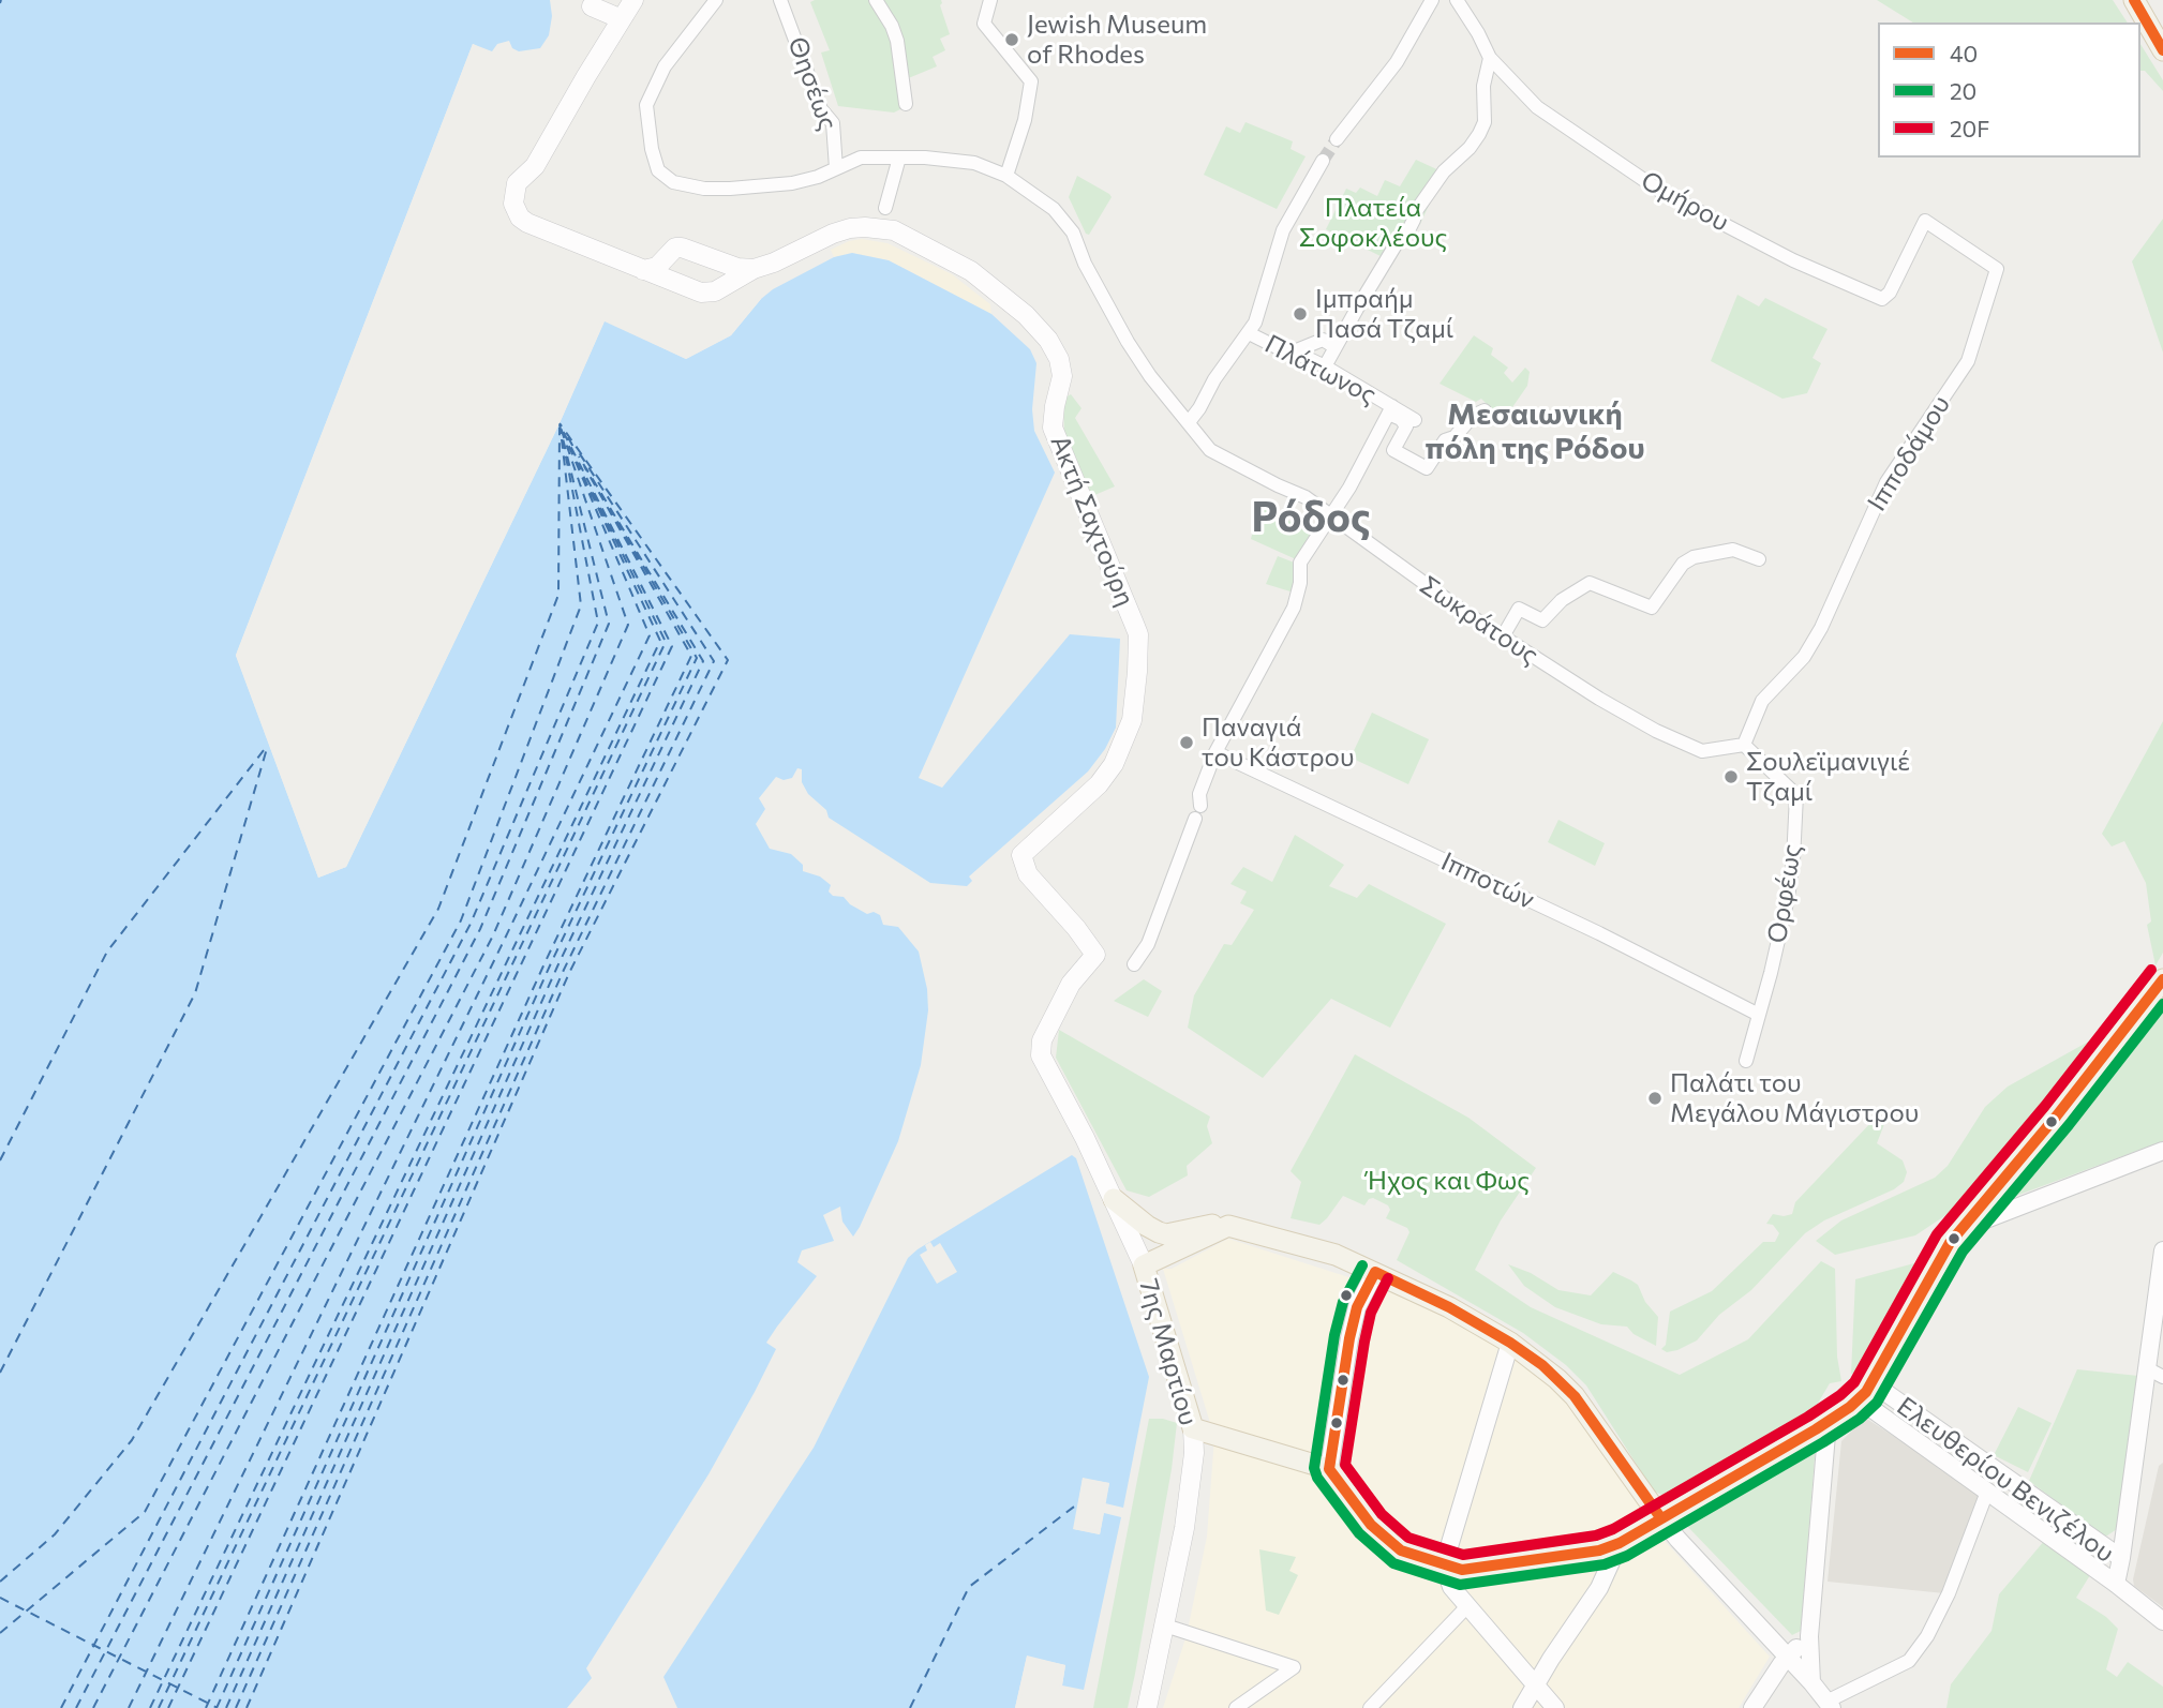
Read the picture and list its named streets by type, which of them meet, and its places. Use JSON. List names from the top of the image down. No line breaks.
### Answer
{"streets":{"main road":["Ακτή Σαχτούρη","7ης Μαρτίου"],"street":["Θησέως","Ομήρου","Πλάτωνος","Ιπποδάμου","Σωκράτους","Ιπποτών","Ορφέως","Ελευθερίου Βενιζέλου"]},"crossings":[["Θησέως","Σωκράτους"],["Ομήρου","Ιπποδάμου"],["Πλάτωνος","Σωκράτους"],["Πλάτωνος","Ιπποτών"],["Ιπποδάμου","Σωκράτους"],["Ιπποδάμου","Ορφέως"],["Ακτή Σαχτούρη","7ης Μαρτίου"],["Σωκράτους","Ορφέως"],["Ιπποτών","Ορφέως"]],"districts":["Μεσαιωνική πόλη της Ρόδου","Ρόδος"],"parks":["Πλατεία Σοφοκλέους","Ήχος και Φως"],"places":["Jewish Museum of Rhodes","Ιμπραήμ Πασά Τζαμί","Παναγιά του Κάστρου","Σουλεϊμανιγιέ Τζαμί","Παλάτι του Μεγάλου Μάγιστρου"],"lines":["transit line 40","transit line 20F","transit line 20"],"legend":["40","20","20F"]}
